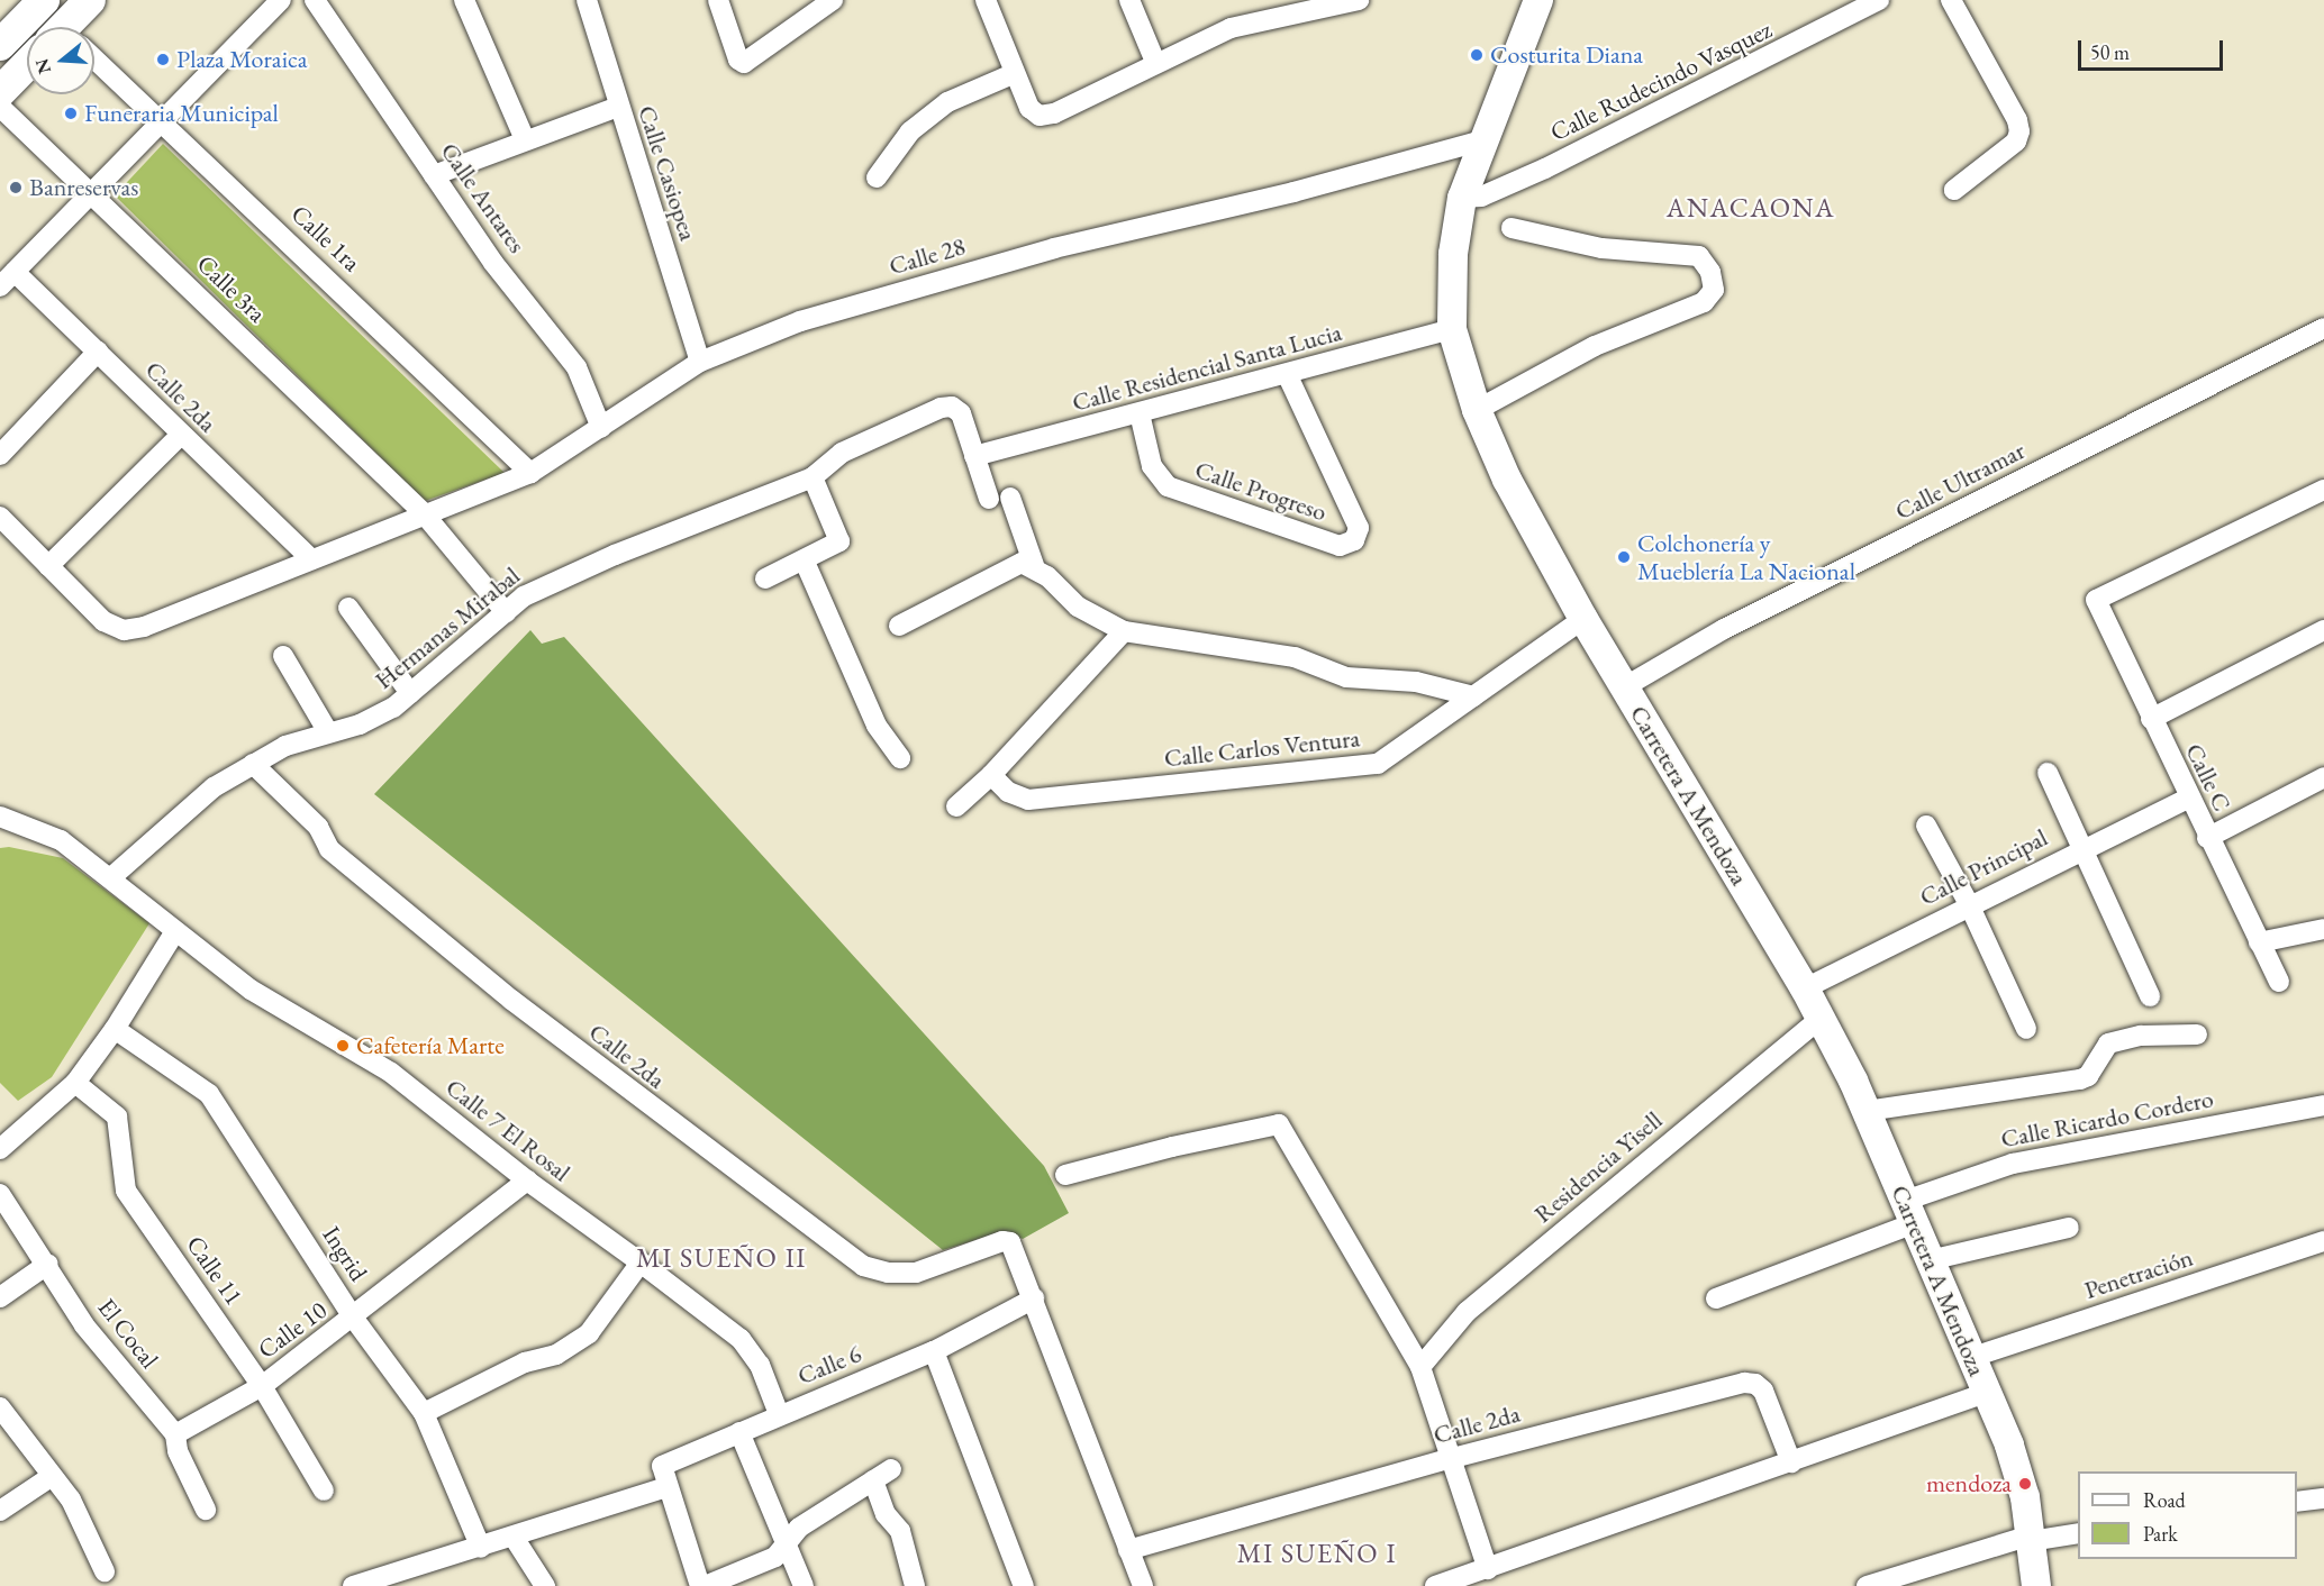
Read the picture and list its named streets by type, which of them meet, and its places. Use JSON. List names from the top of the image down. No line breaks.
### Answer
{"streets":{"street":["Calle Rudecindo Vasquez","Calle Casiopea","Calle Antares","Calle 1ra","Calle 28","Calle 3ra","Calle Residencial Santa Lucia","Calle 2da","Calle Ultramar","Calle Progreso","Hermanas Mirabal","Calle Carlos Ventura","Calle C","Carretera A Mendoza","Calle Principal","Calle Ricardo Cordero","Calle 7 El Rosal","Residencia Yisell","Ingrid","Calle 11","Penetración","Calle 10","El Cocal","Calle 6"]},"crossings":[["Calle Rudecindo Vasquez","Carretera A Mendoza"],["Calle Casiopea","Calle 28"],["Calle Antares","Calle 28"],["Calle 1ra","Calle 28"],["Calle 28","Calle 3ra"],["Calle 28","Carretera A Mendoza"],["Calle 3ra","Hermanas Mirabal"],["Calle Residencial Santa Lucia","Calle Progreso"],["Calle Residencial Santa Lucia","Hermanas Mirabal"],["Calle Residencial Santa Lucia","Carretera A Mendoza"],["Calle 2da","Hermanas Mirabal"],["Calle 2da","Calle 6"],["Calle Ultramar","Carretera A Mendoza"],["Hermanas Mirabal","Calle 7 El Rosal"],["Calle Carlos Ventura","Carretera A Mendoza"],["Calle C","Calle Principal"],["Carretera A Mendoza","Calle Principal"],["Carretera A Mendoza","Calle Ricardo Cordero"],["Carretera A Mendoza","Residencia Yisell"],["Carretera A Mendoza","Penetración"],["Calle 7 El Rosal","Calle 10"],["Calle 7 El Rosal","Calle 6"],["Ingrid","Calle 10"],["Calle 11","Calle 10"],["Calle 10","El Cocal"]],"districts":["ANACAONA","MI SUEÑO II","MI SUEÑO I"],"places":["Costurita Diana","Plaza Moraica","Funeraria Municipal","Banreservas","Colchonería y Mueblería La Nacional","Cafetería Marte","mendoza"],"legend":["Road","Park"],"scale_bar":"50 m","north":"left"}
